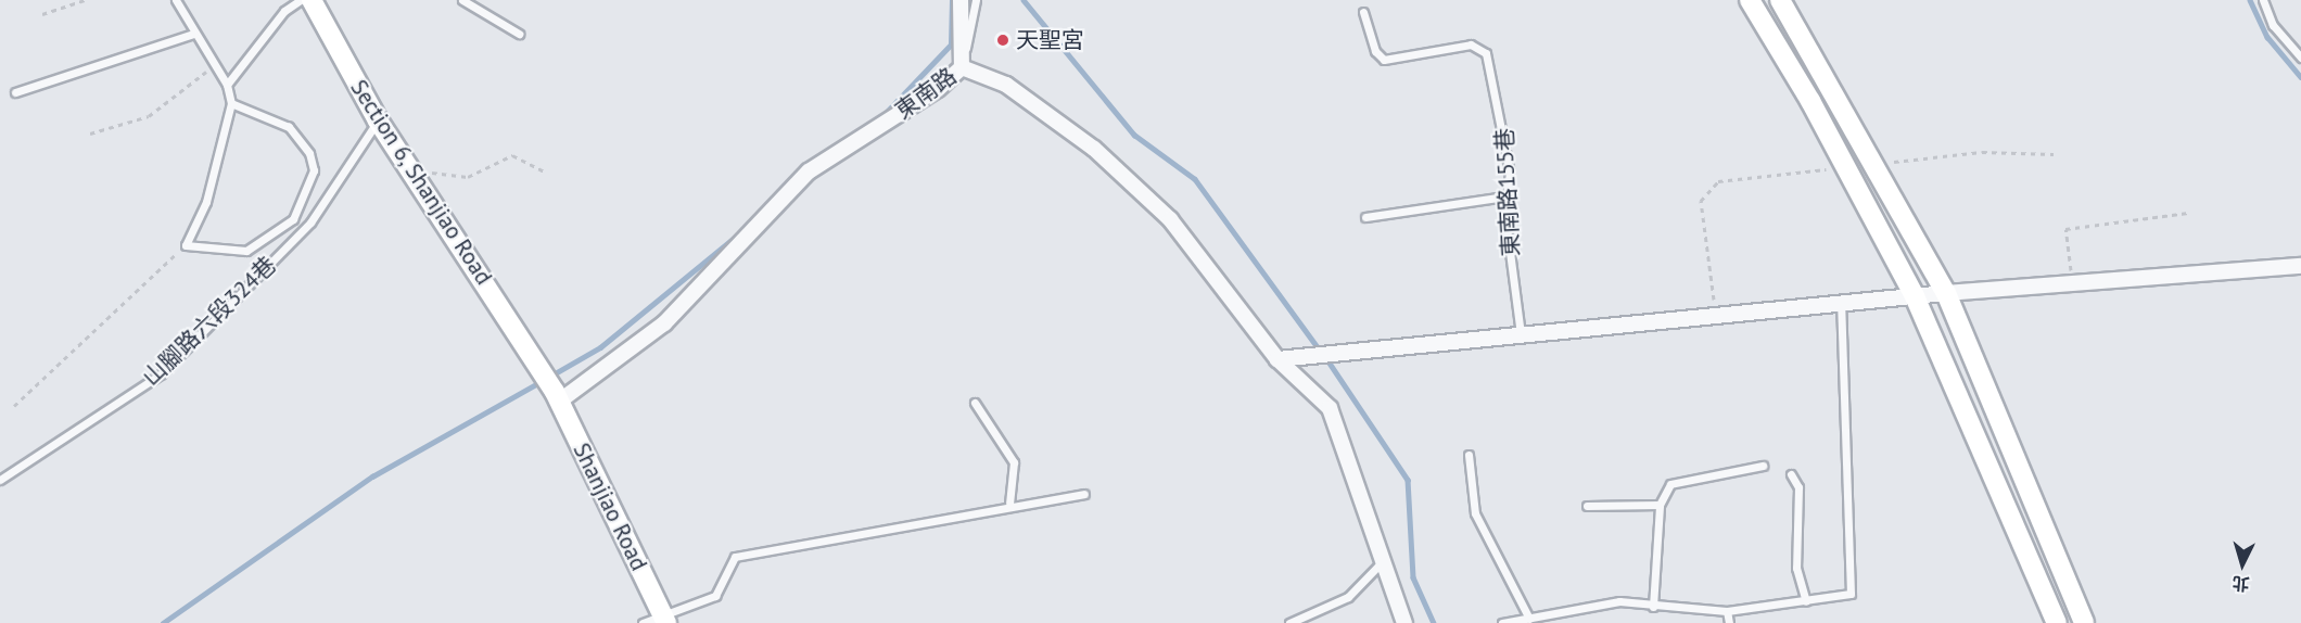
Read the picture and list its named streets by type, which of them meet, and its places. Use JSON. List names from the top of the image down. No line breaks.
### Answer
{"streets":{"street":["東南路","Section 6, Shanjiao Road","Shanjiao Road"],"lane":["東南路155巷","山腳路六段324巷"]},"crossings":[["東南路","Section 6, Shanjiao Road"],["東南路","Shanjiao Road"],["Section 6, Shanjiao Road","山腳路六段324巷"],["Section 6, Shanjiao Road","Shanjiao Road"]],"places":["天聖宮"],"north":"bottom"}
